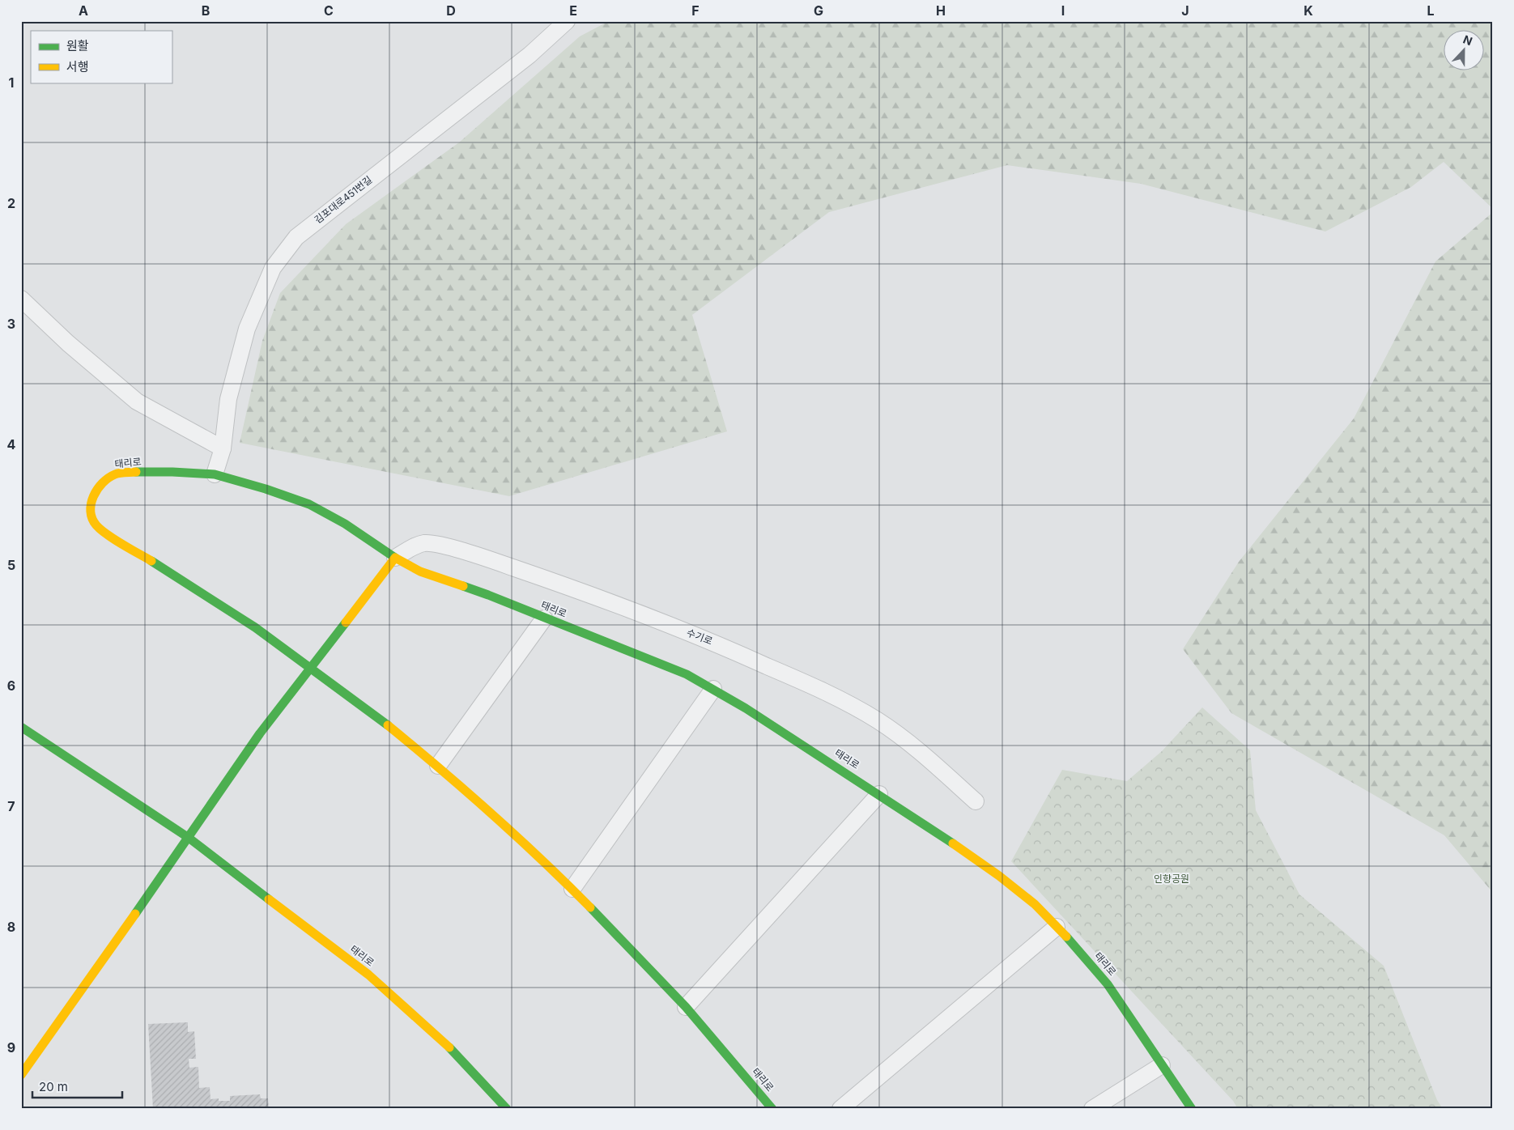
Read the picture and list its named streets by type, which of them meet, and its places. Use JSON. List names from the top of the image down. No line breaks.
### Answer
{"streets":{"street":["태리로"],"lane":["김포대로451번길","수기로"]},"crossings":[["김포대로451번길","태리로"],["태리로","수기로"]],"parks":["인향공원"],"legend":["원활","서행"],"scale_bar":"20 m","north":"top","grid":{"columns":["A","B","C","D","E","F","G","H","I","J","K","L"],"rows":["1","2","3","4","5","6","7","8","9"]}}
